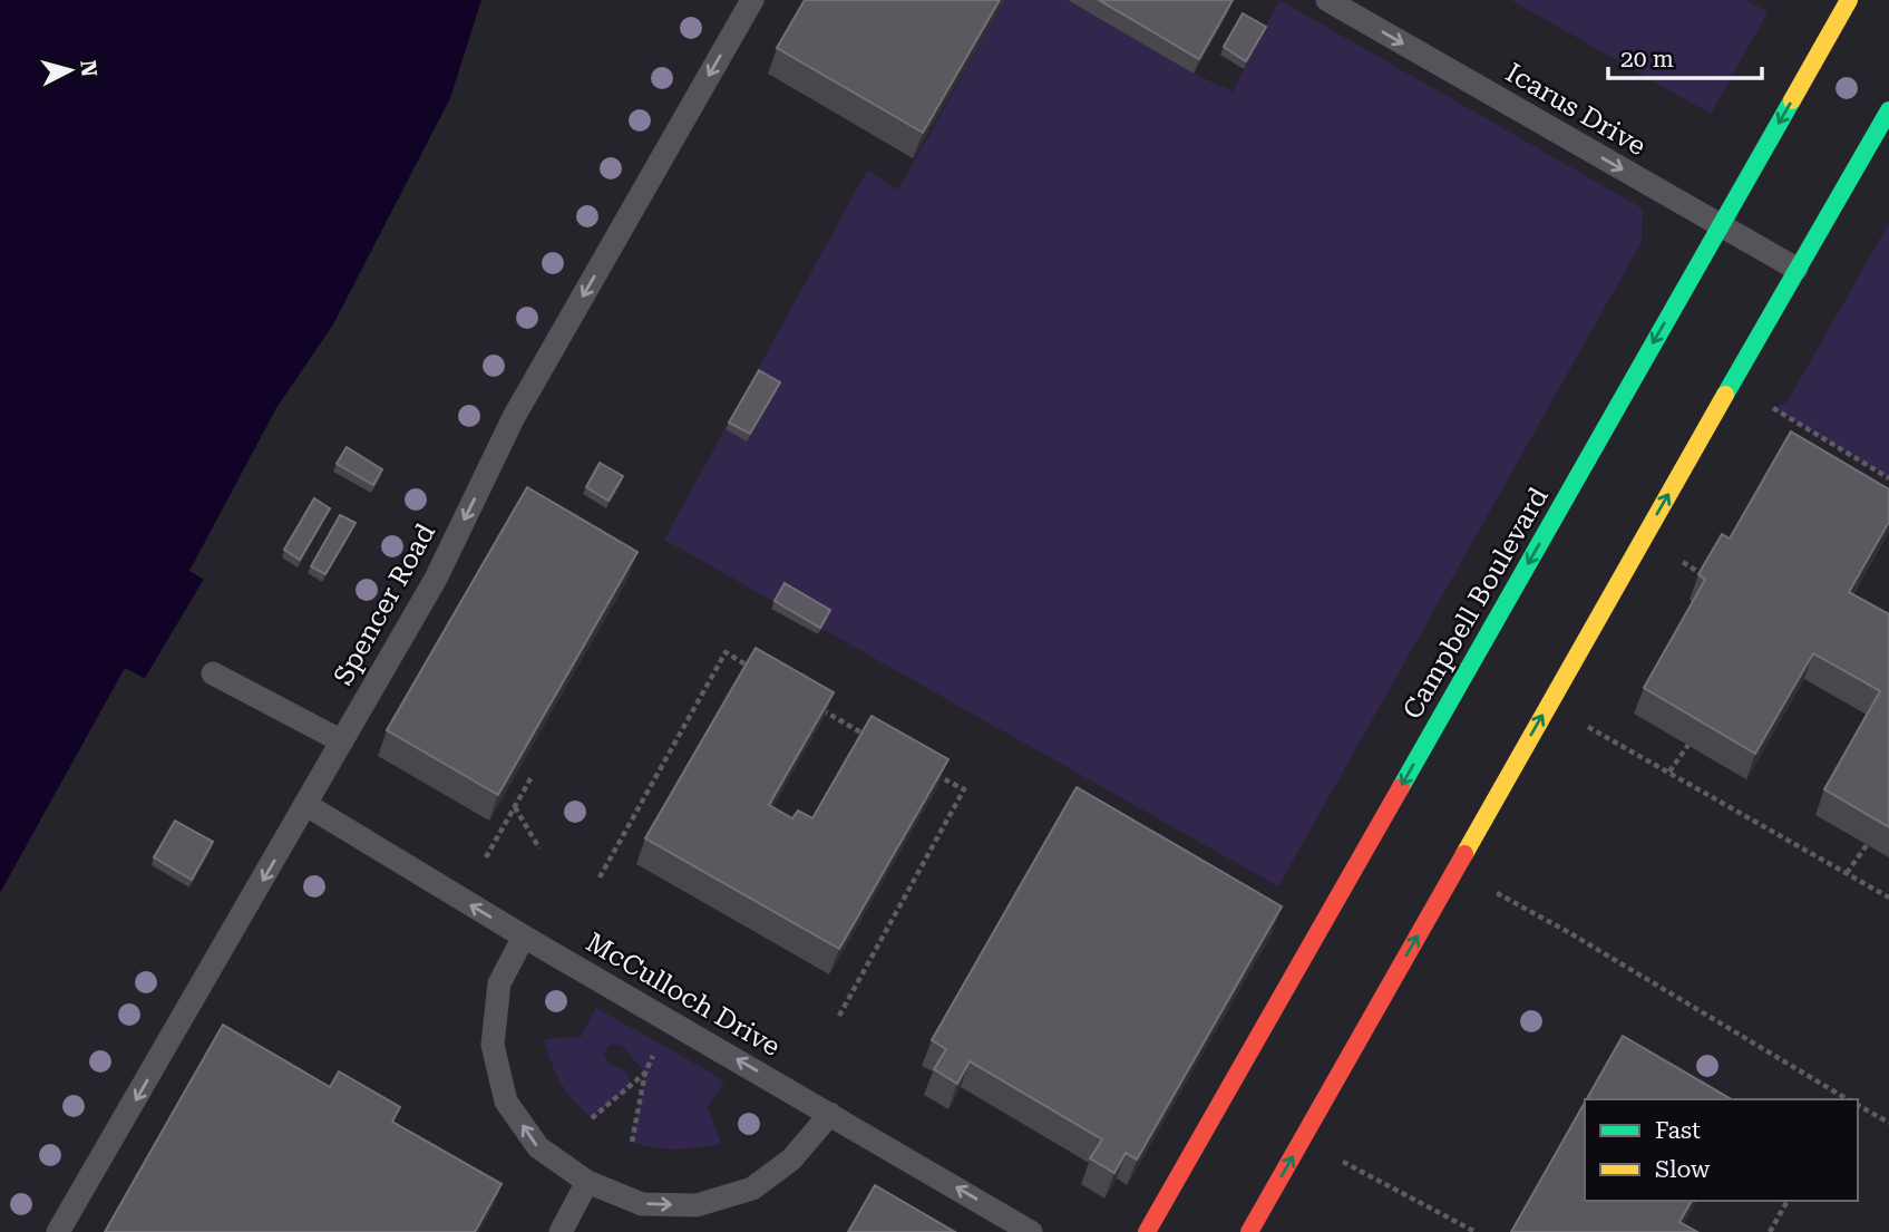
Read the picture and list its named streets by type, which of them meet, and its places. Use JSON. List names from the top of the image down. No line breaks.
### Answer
{"streets":{"street":["Campbell Boulevard"],"lane":["Icarus Drive","Spencer Road","McCulloch Drive"]},"crossings":[["Icarus Drive","Campbell Boulevard"],["Spencer Road","McCulloch Drive"]],"one_way":["Icarus Drive","Spencer Road","McCulloch Drive"],"legend":["Fast","Slow"],"scale_bar":"20 m","north":"right"}
